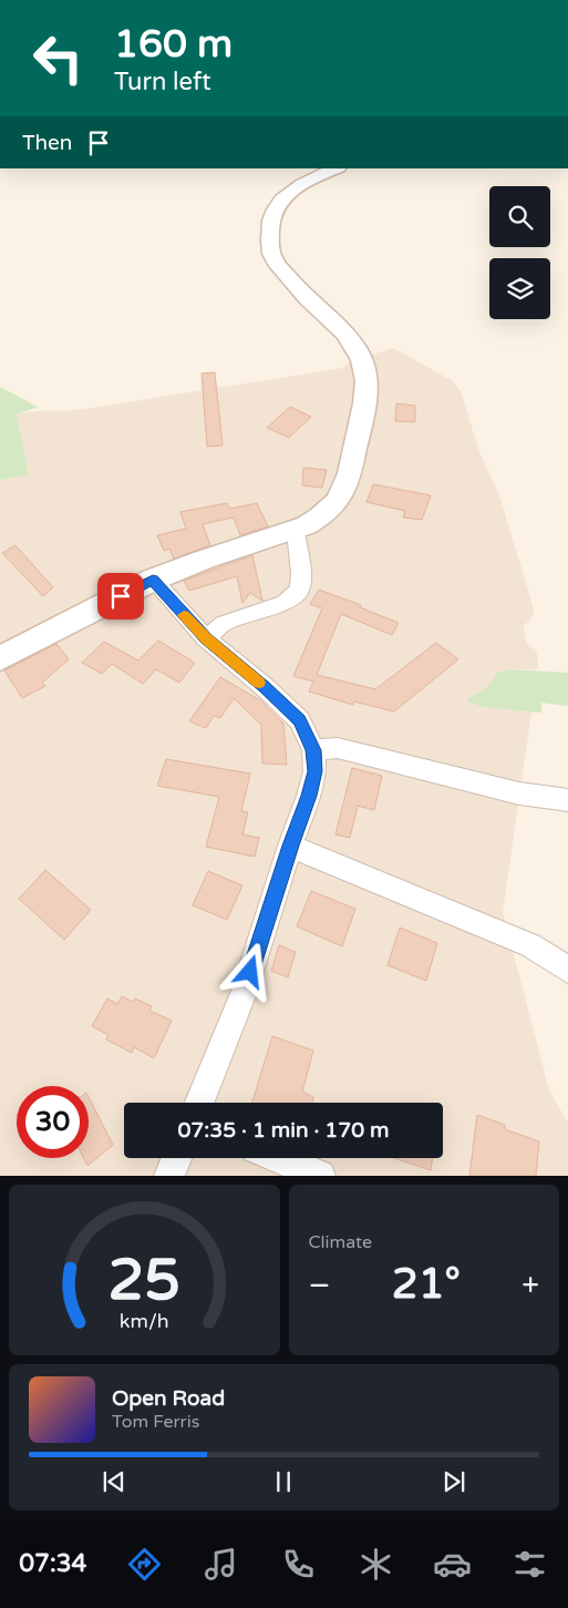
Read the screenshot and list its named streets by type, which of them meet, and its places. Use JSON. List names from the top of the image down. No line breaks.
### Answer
{"page":{"turn":["160 m","Turn left"],"then":"Then","limit":"30","trip":"07:35 · 1 min · 170 m","tile":"Climate","heat":["−","21°","+"],"song":["Open Road","Tom Ferris"],"tabs":"07:34","gauge":["25","km/h"]}}
